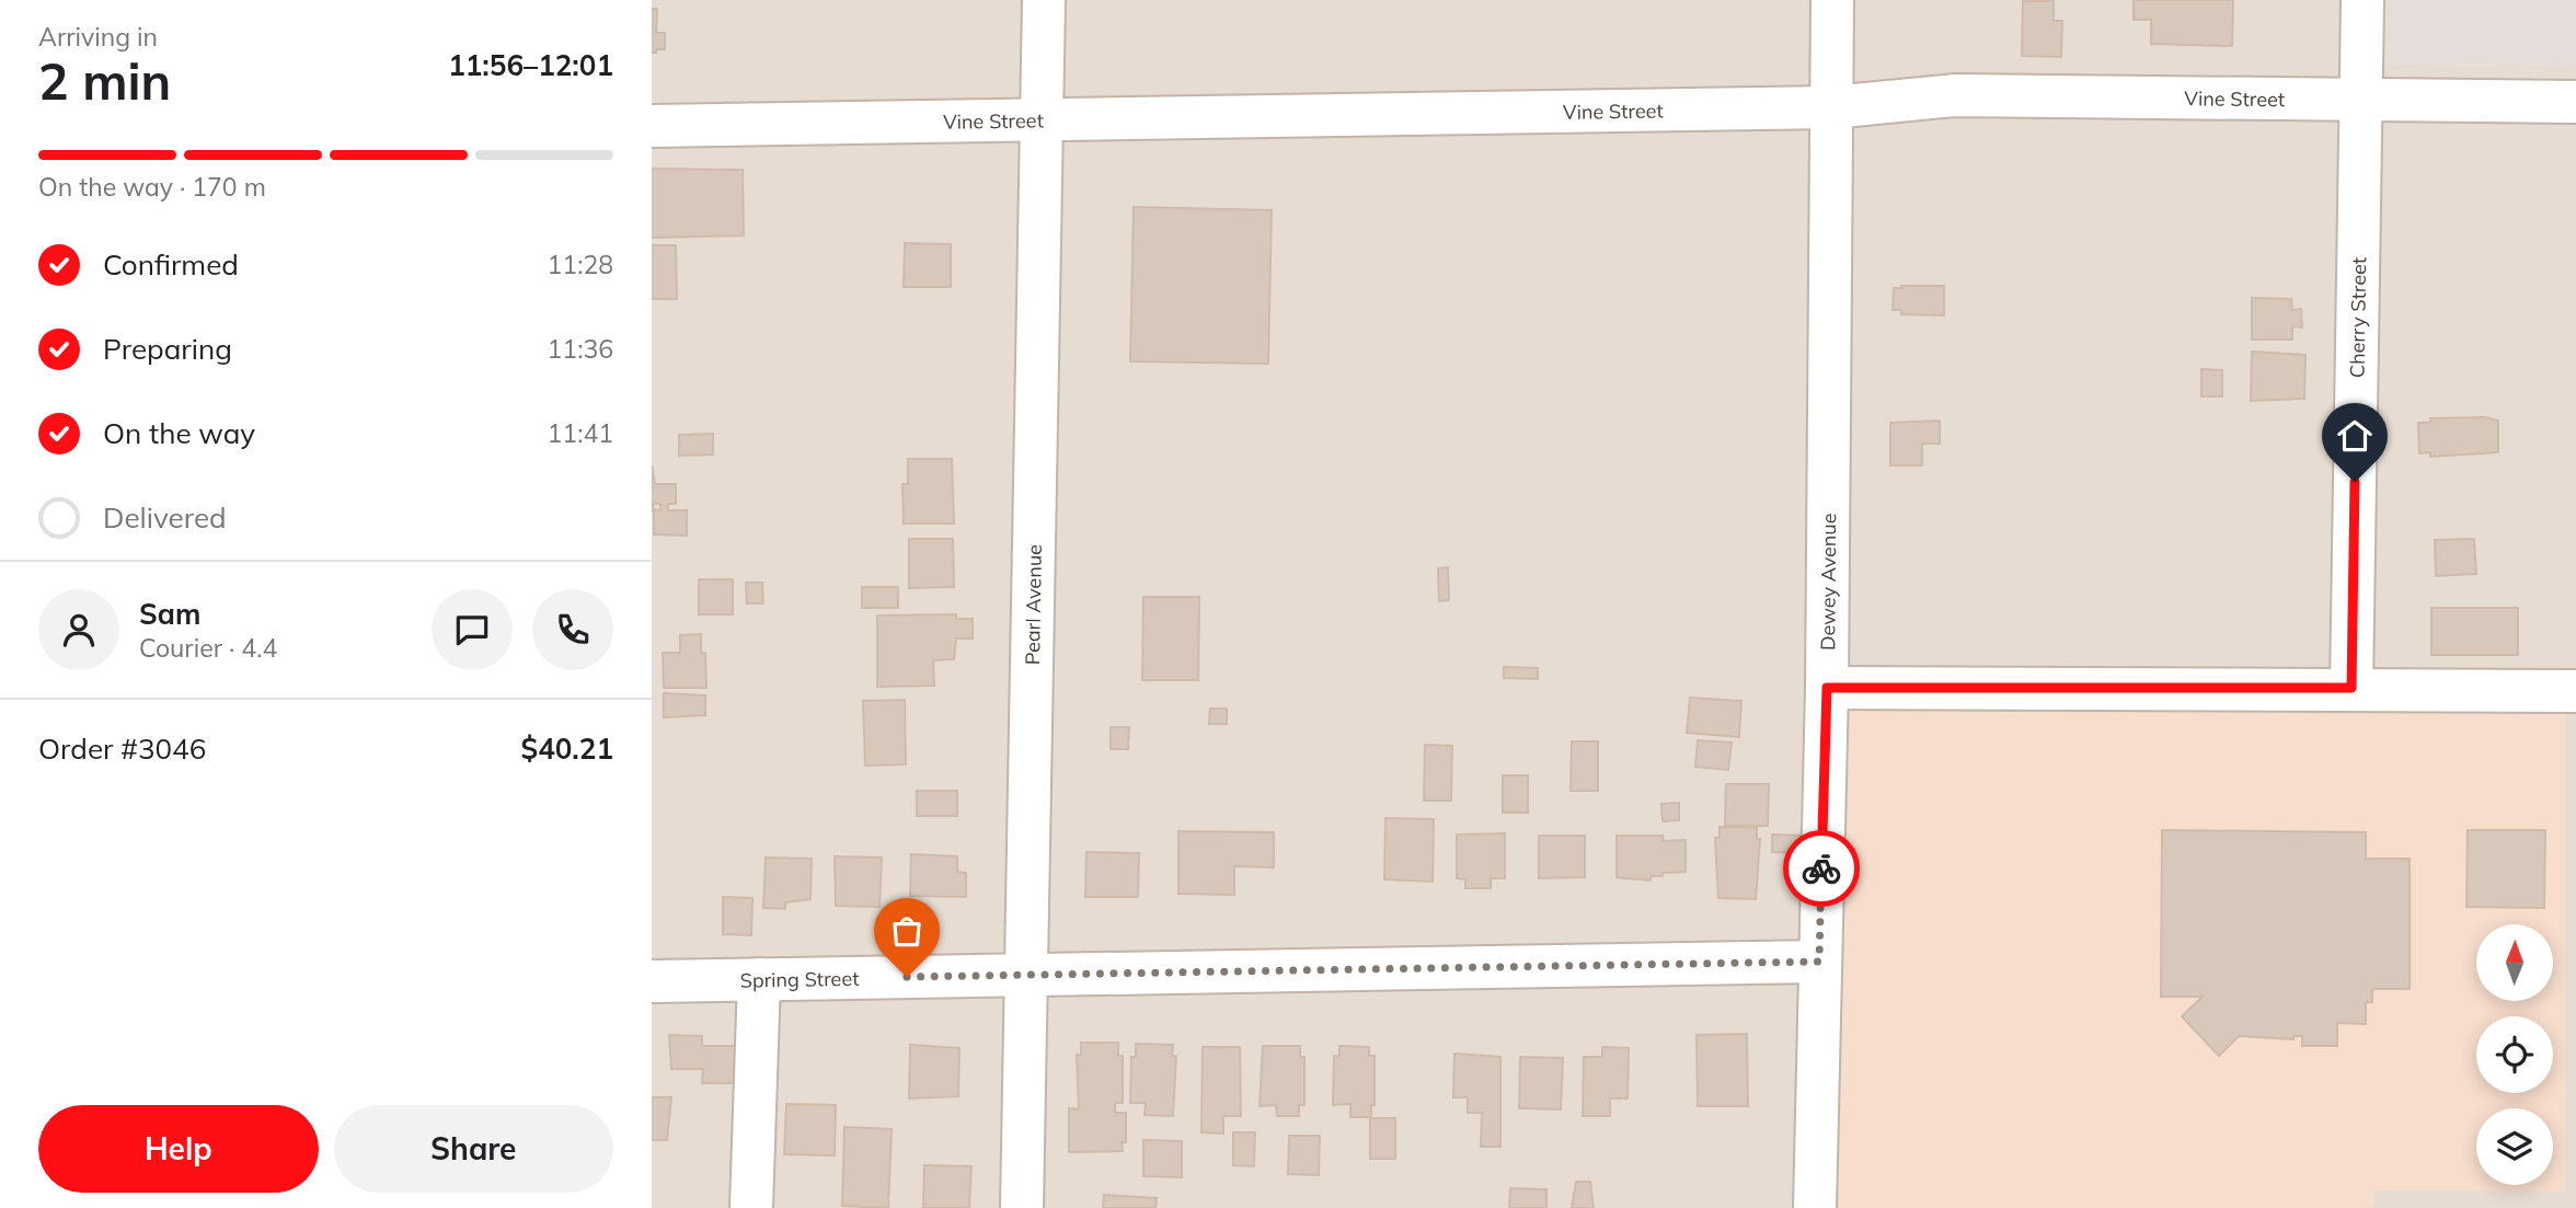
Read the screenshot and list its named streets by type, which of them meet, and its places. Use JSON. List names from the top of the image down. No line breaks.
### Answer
{"streets":{"street":["Vine Street","Cherry Street","Dewey Avenue","Pearl Avenue","Spring Street"]},"crossings":[["Vine Street","Cherry Street"],["Vine Street","Dewey Avenue"],["Vine Street","Pearl Avenue"],["Dewey Avenue","Spring Street"],["Pearl Avenue","Spring Street"]],"north":"top","page":{"heading":["2 min","Arriving in","11:56–12:01"],"panel":["Sam","Courier · 4.4","Order #3046","$40.21"],"bar":"On the way · 170 m","list":[["Confirmed","11:28"],["Preparing","11:36"],["On the way","11:41"],"Delivered"],"buttons":["Help","Share"]}}
